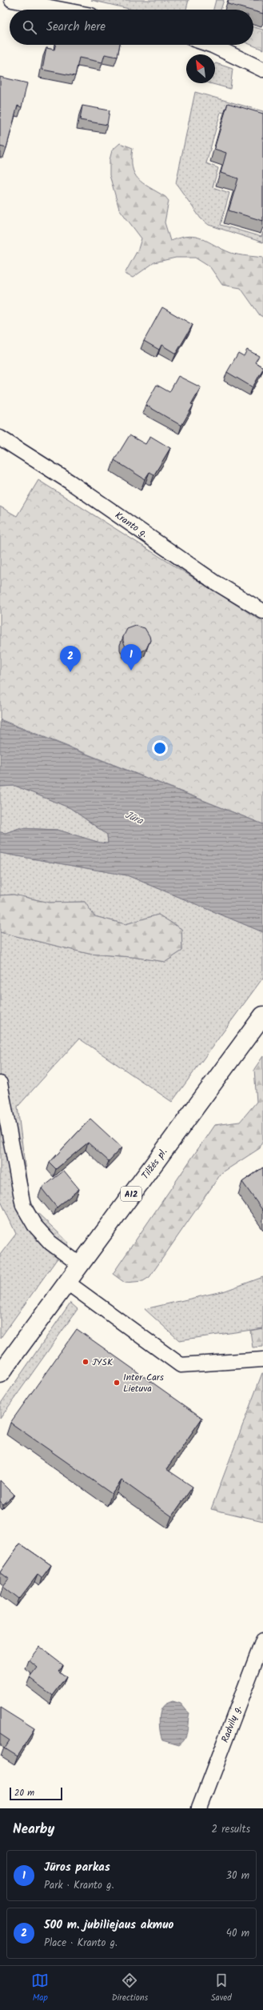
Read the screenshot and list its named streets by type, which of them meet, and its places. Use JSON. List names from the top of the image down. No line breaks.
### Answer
{"streets":{"highway":["Tilžės pl.","A12"],"street":["Kranto g.","Radvilų g."]},"water":["Jūra"],"places":["JYSK","Inter Cars Lietuva"],"scale_bar":"20 m","north":"top left","page":{"search":"Search here","pins":["1","2"],"scale":"20 m","heading":["Nearby","2 results"],"list":[{"mark":"1","name":"Jūros parkas","note":"Park · Kranto g.","value":"30 m"},{"mark":"2","name":"500 m. jubiliejaus akmuo","note":"Place · Kranto g.","value":"40 m"}],"nav":["Map","Directions","Saved"]}}
